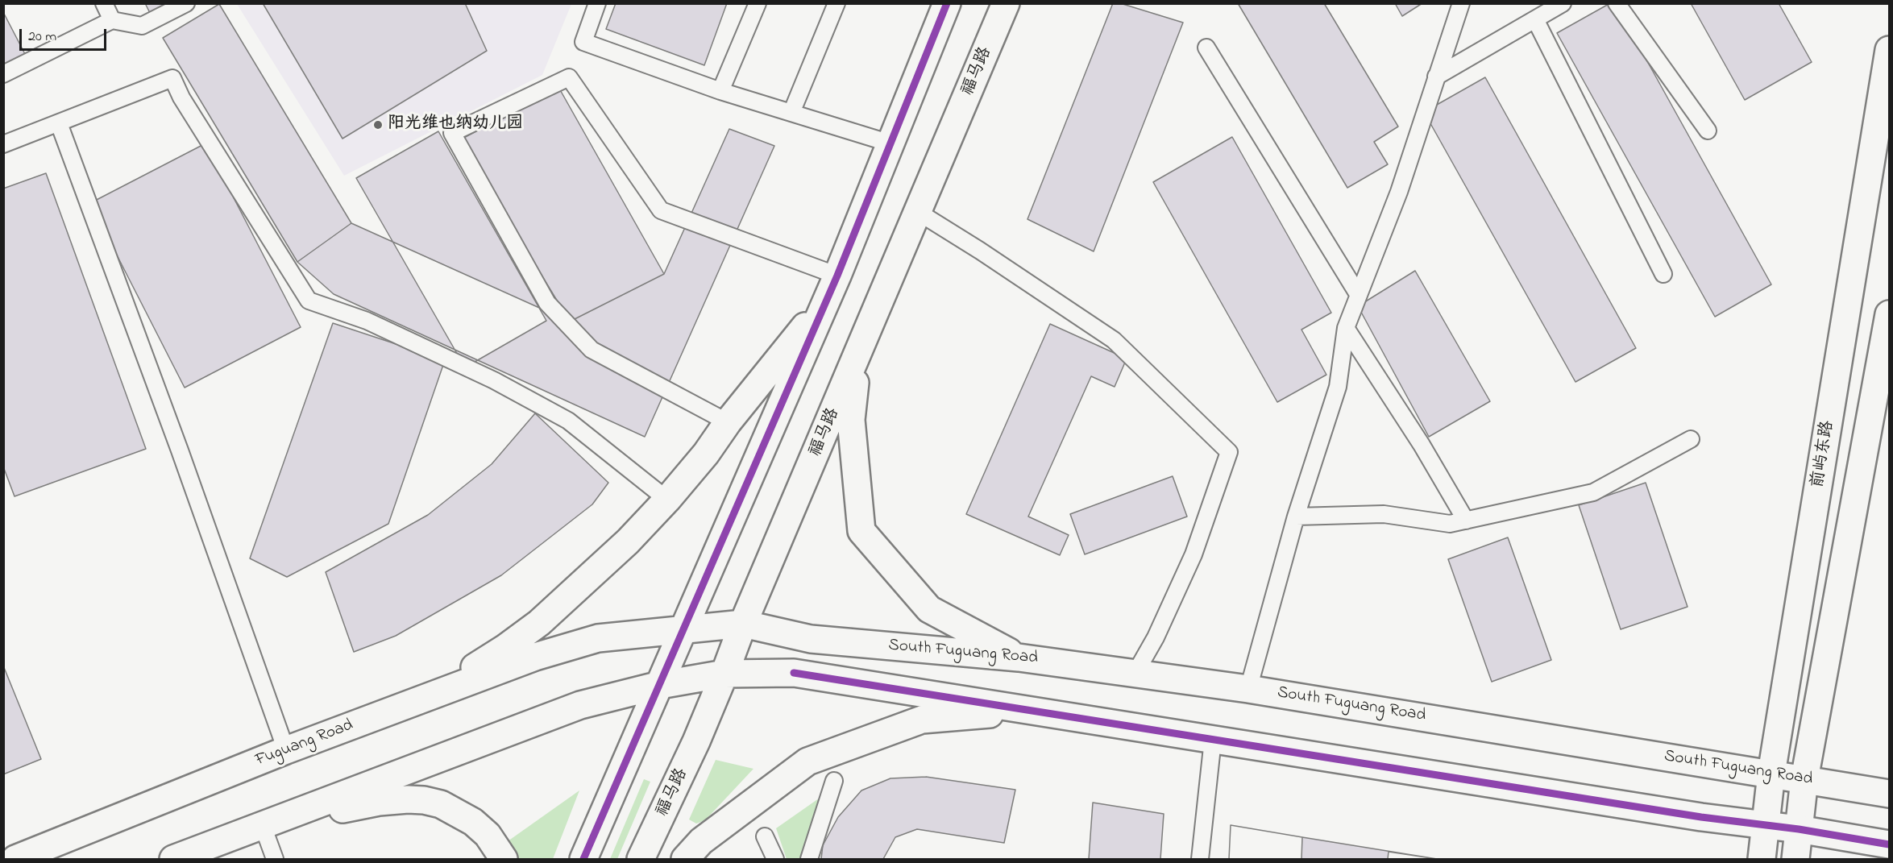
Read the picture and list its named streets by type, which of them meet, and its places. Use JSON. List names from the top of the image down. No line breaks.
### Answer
{"streets":{"main road":["福马路","前屿东路","South Fuguang Road","Fuguang Road"]},"crossings":[["福马路","South Fuguang Road"],["前屿东路","South Fuguang Road"],["South Fuguang Road","Fuguang Road"]],"places":["阳光维也纳幼儿园"],"scale_bar":"20 m"}
